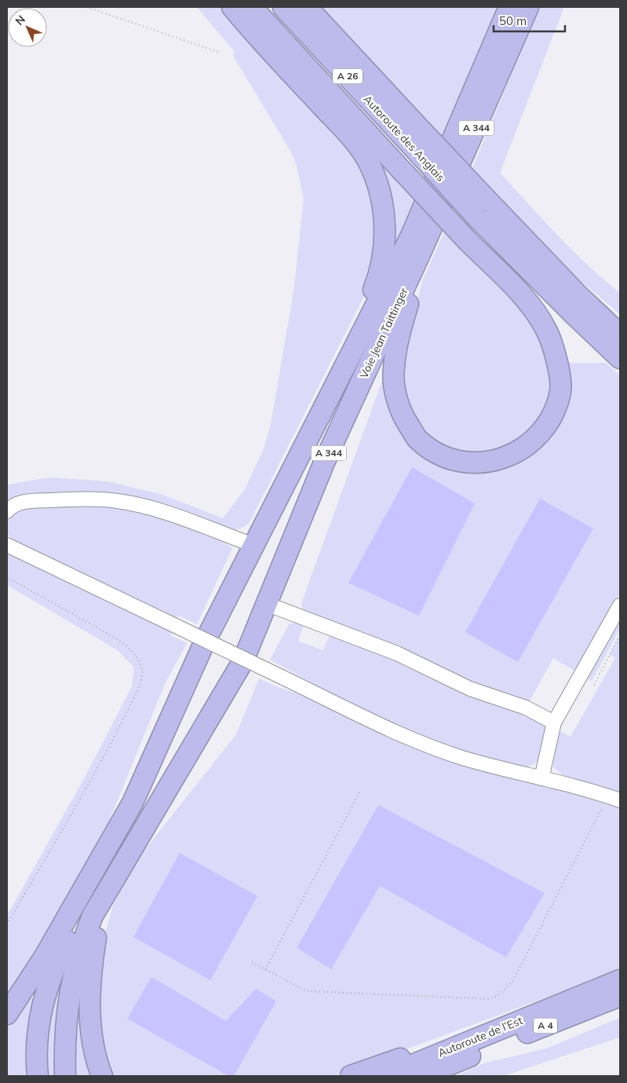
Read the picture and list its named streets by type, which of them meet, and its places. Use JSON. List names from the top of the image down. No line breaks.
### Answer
{"streets":{"highway":["A 26","A 344","Autoroute des Anglais","Voie Jean Taittinger","A 4","Autoroute de l’Est"]},"scale_bar":"50 m","north":"top left"}
